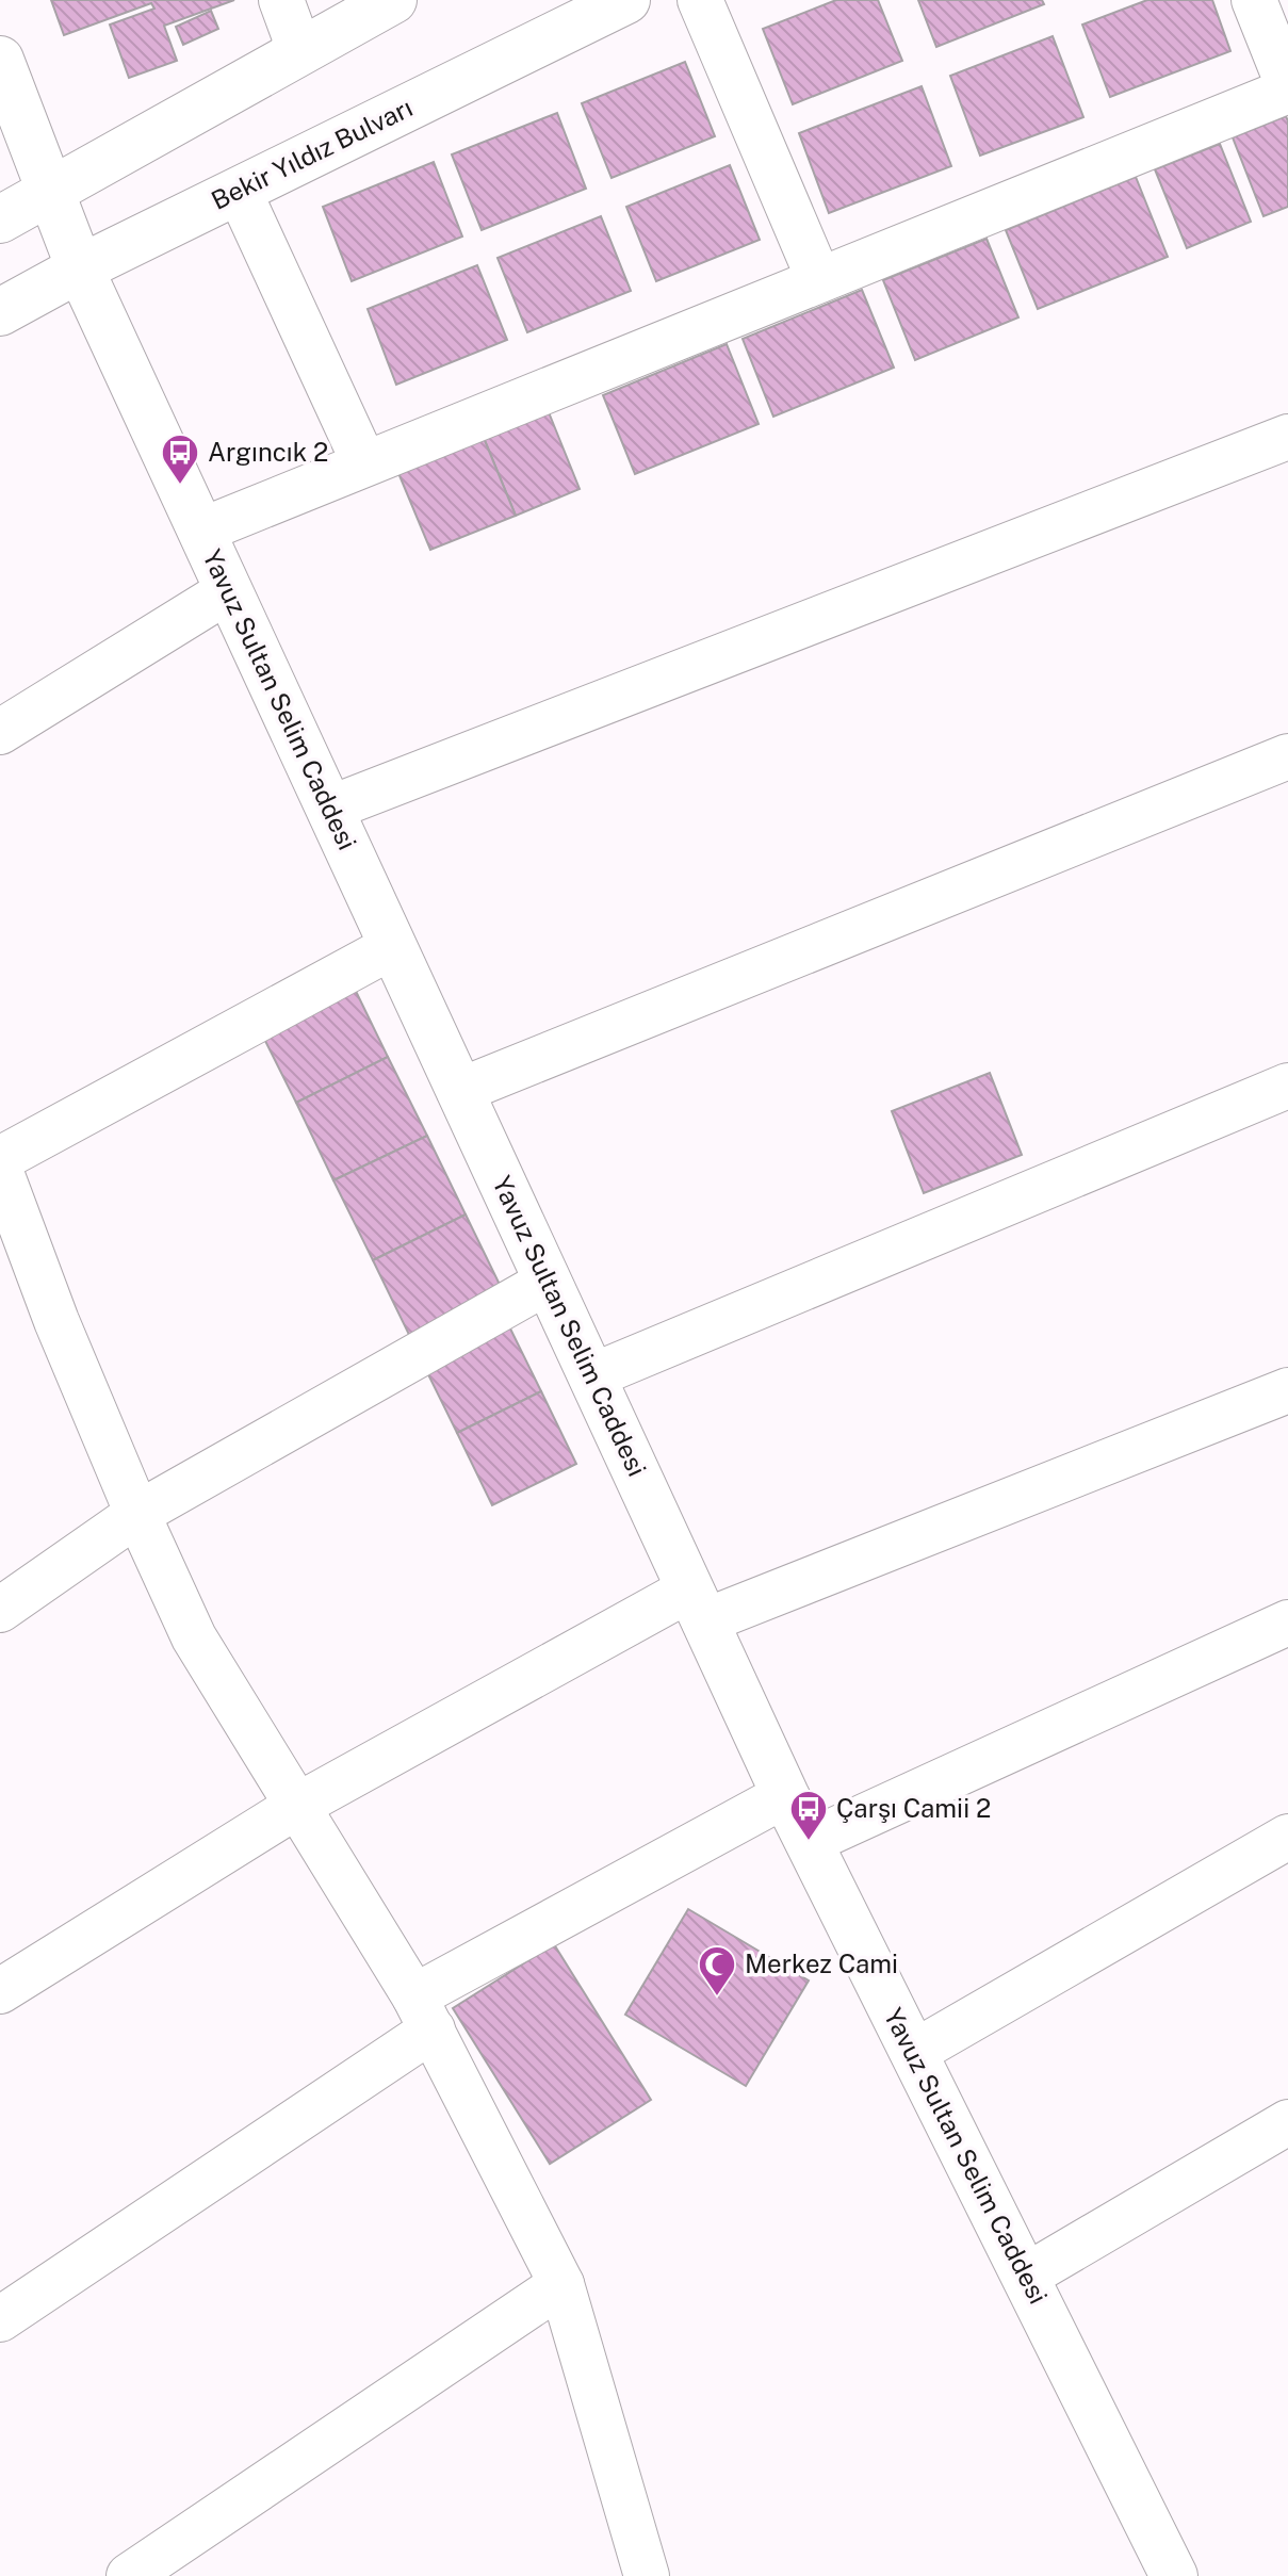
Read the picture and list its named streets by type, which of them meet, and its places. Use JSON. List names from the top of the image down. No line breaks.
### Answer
{"streets":{"main road":["Bekir Yıldız Bulvarı","Yavuz Sultan Selim Caddesi"]},"crossings":[["Bekir Yıldız Bulvarı","Yavuz Sultan Selim Caddesi"]],"places":{"bus stop":["Argıncık 2","Çarşı Camii 2"],"mosque":["Merkez Cami"]}}
